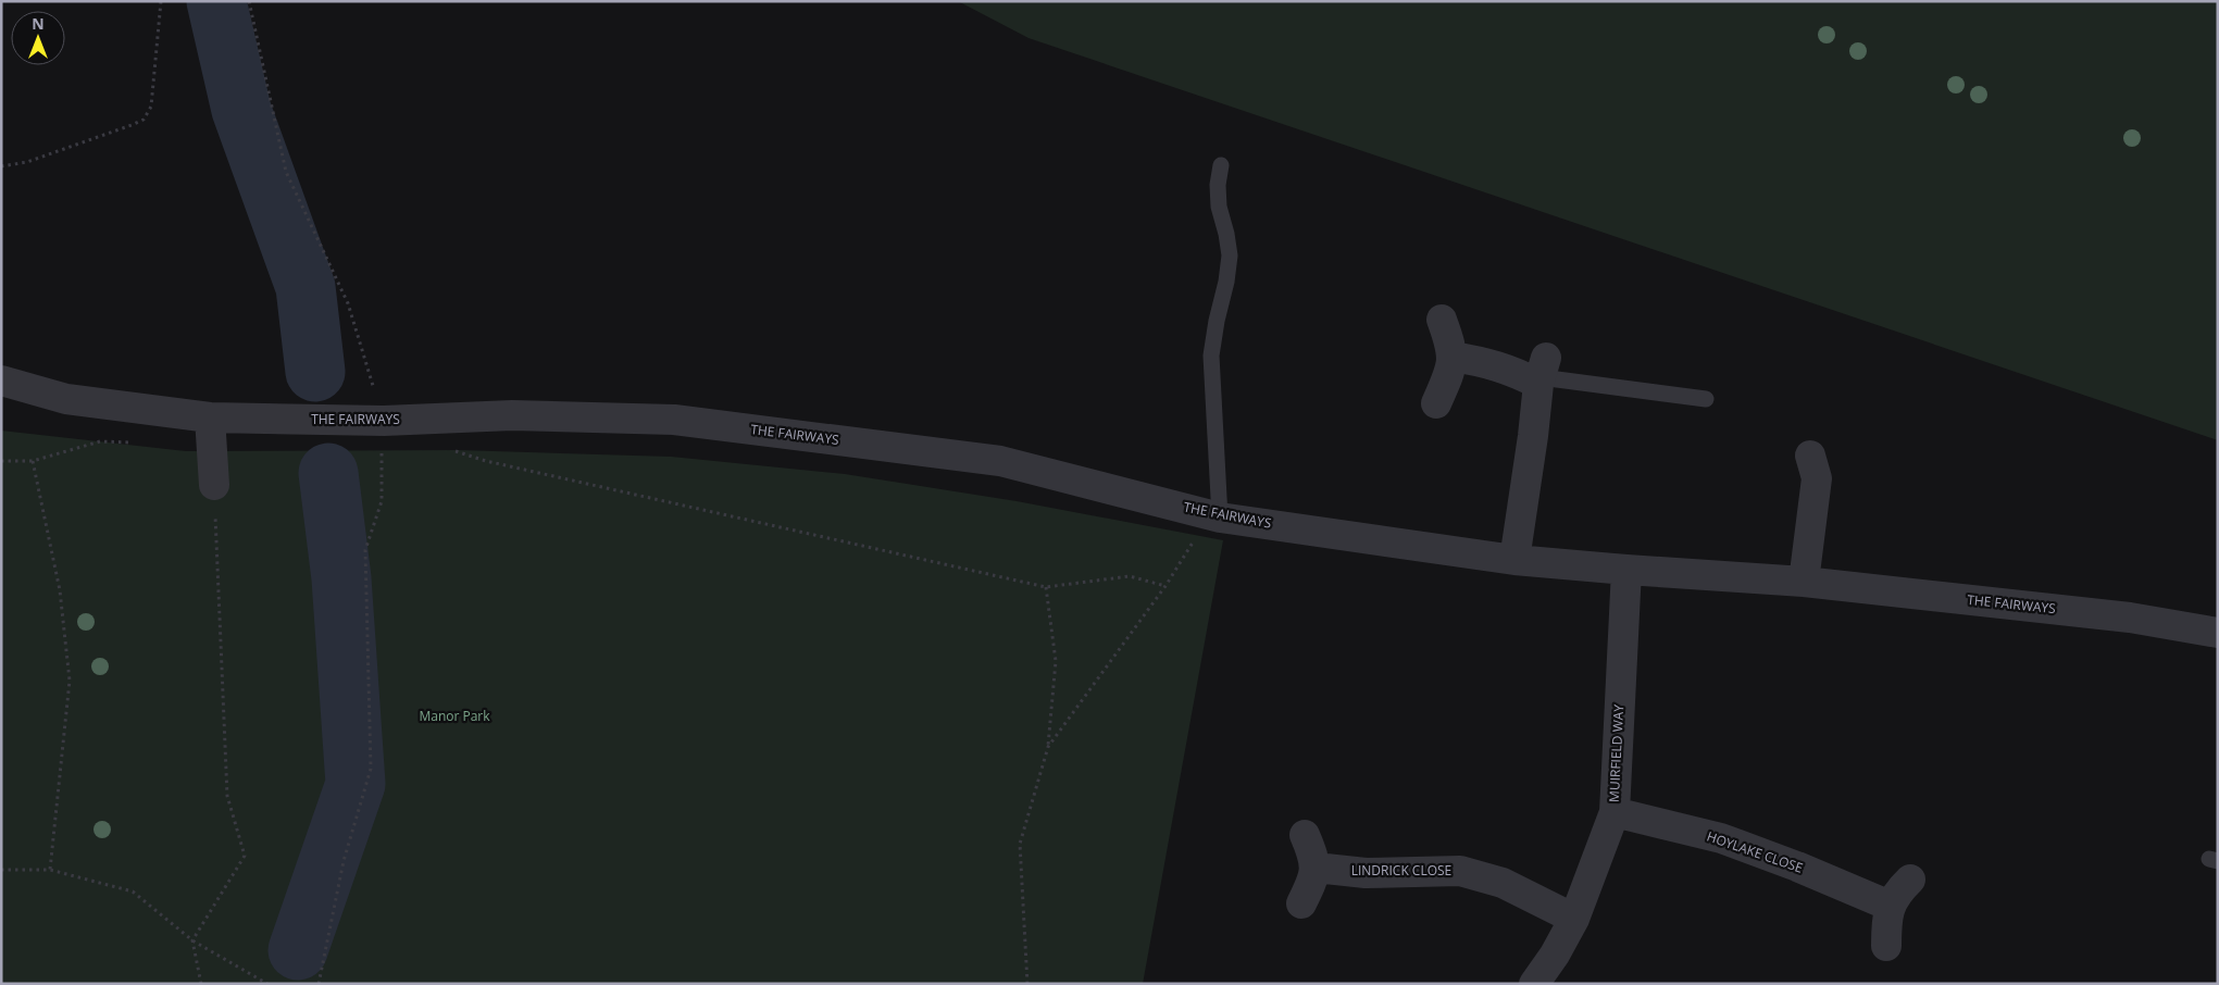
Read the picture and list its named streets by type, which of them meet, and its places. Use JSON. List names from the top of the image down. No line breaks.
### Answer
{"streets":{"street":["THE FAIRWAYS","MUIRFIELD WAY","HOYLAKE CLOSE","LINDRICK CLOSE"]},"crossings":[["THE FAIRWAYS","MUIRFIELD WAY"],["MUIRFIELD WAY","HOYLAKE CLOSE"],["MUIRFIELD WAY","LINDRICK CLOSE"]],"parks":["Manor Park"],"north":"top"}
